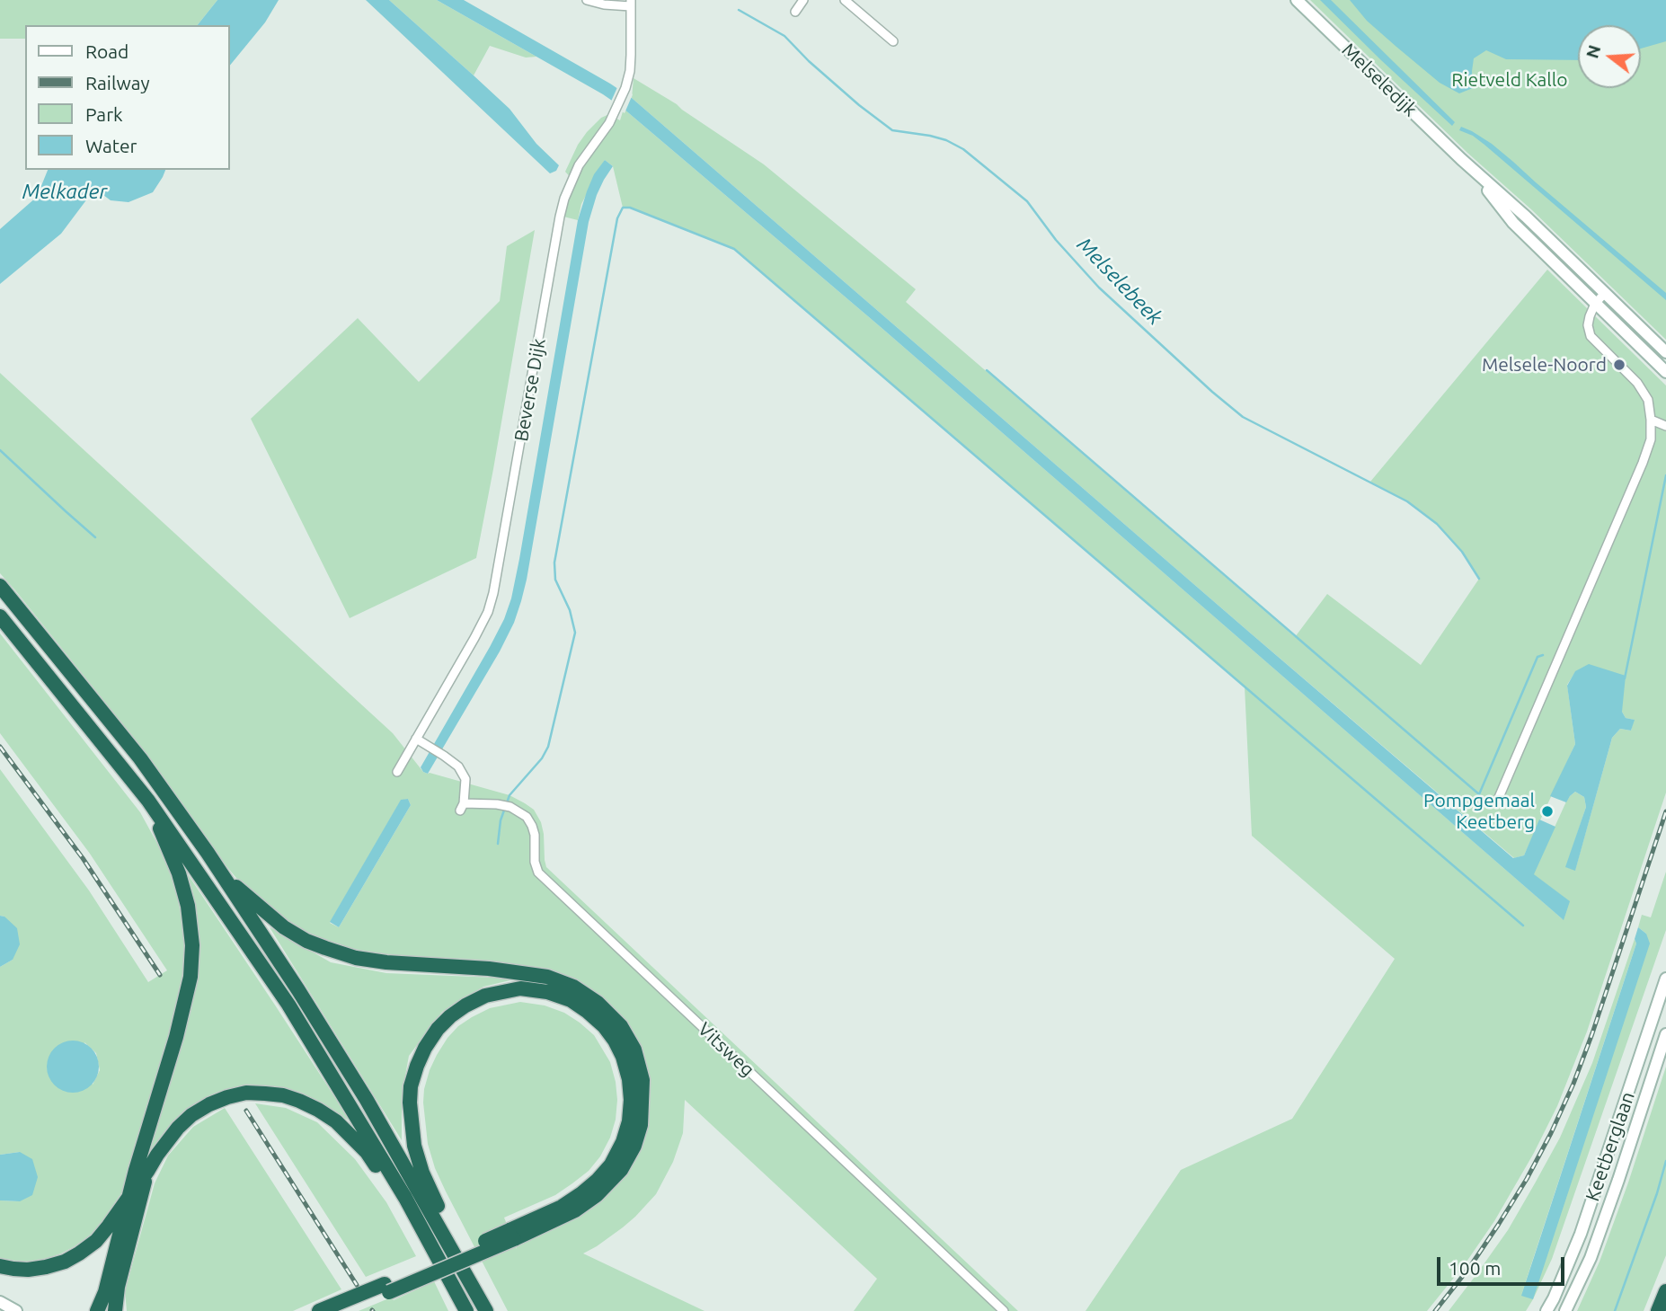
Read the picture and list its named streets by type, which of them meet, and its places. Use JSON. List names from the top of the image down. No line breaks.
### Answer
{"streets":{"main road":["Melseledijk","Keetberglaan"],"street":["Beverse Dijk","Vitsweg"]},"crossings":[["Beverse Dijk","Vitsweg"]],"water":["Melkader","Melselebeek"],"parks":["Rietveld Kallo"],"places":["Melsele-Noord","Pompgemaal Keetberg"],"legend":["Road","Railway","Park","Water"],"scale_bar":"100 m","north":"left"}
